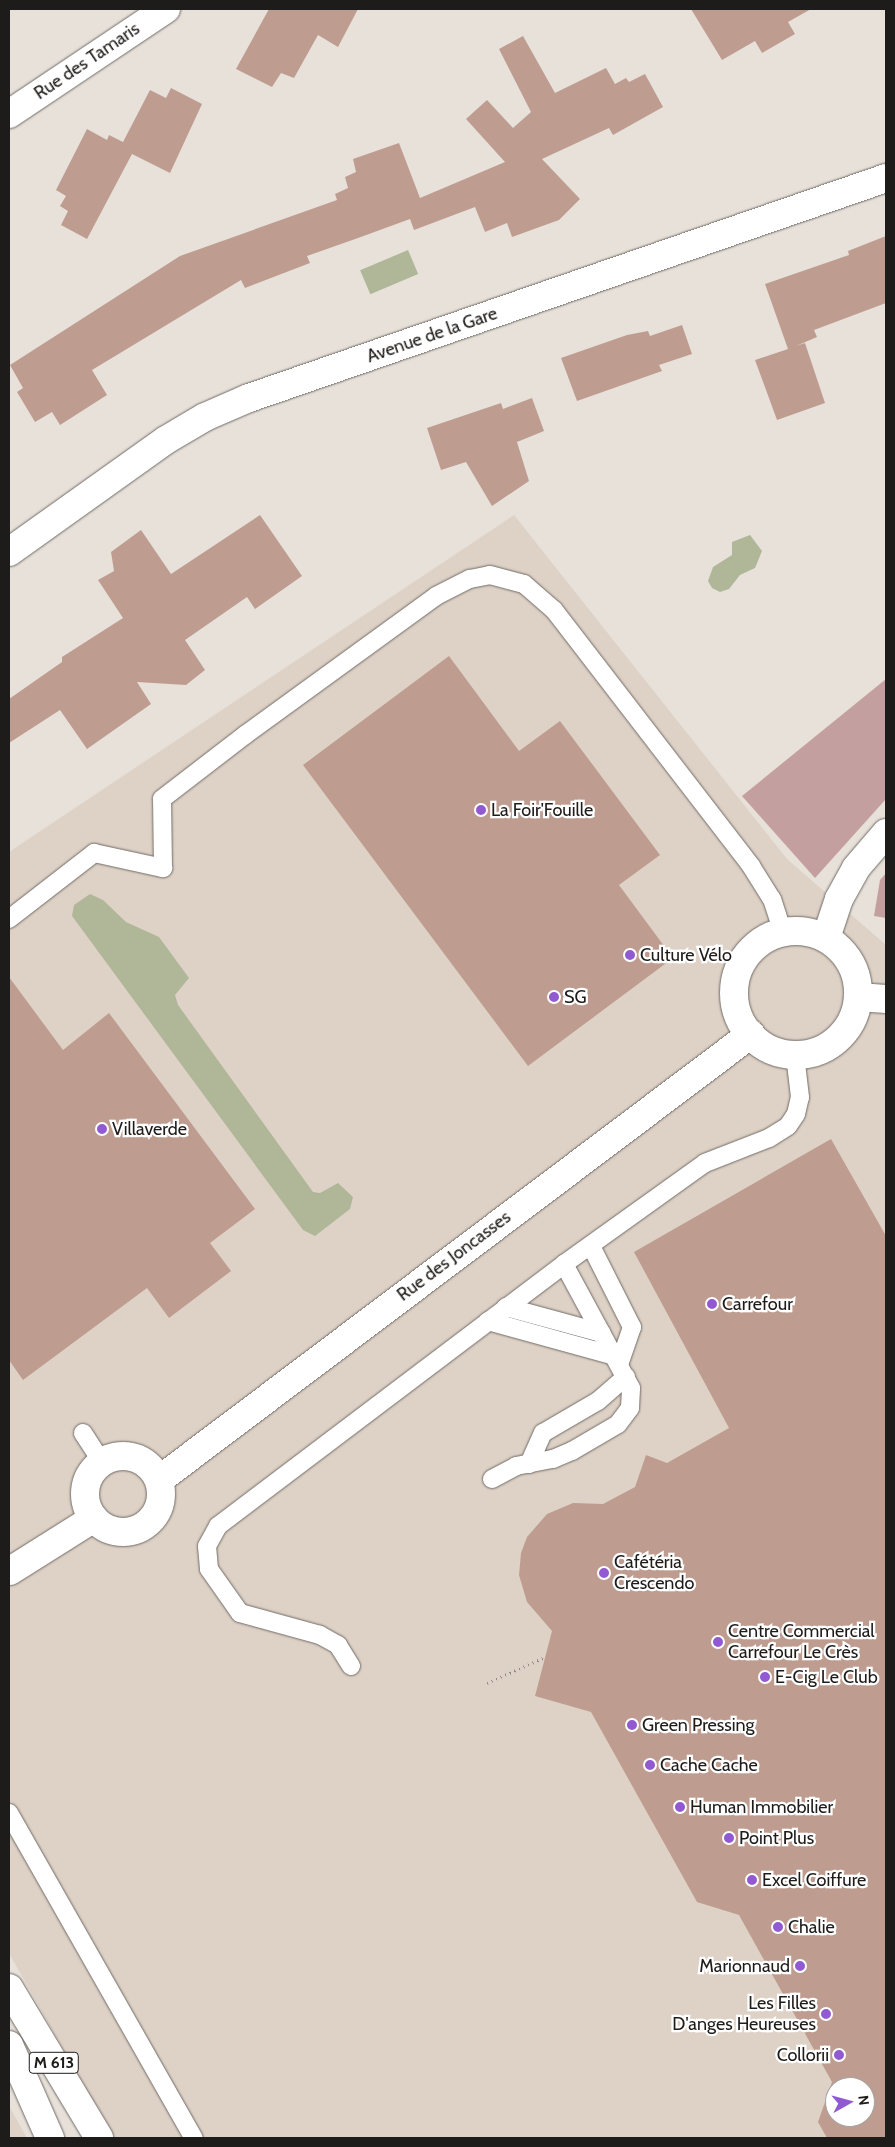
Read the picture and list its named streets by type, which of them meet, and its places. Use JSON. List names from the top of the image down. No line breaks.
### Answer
{"streets":{"street":["Rue des Tamaris","Avenue de la Gare","Rue des Joncasses","M 613"]},"places":["La Foir'Fouille","Culture Vélo","SG","Villaverde","Carrefour","Cafétéria Crescendo","Centre Commercial Carrefour Le Crès","E-Cig Le Club","Green Pressing","Cache Cache","Human Immobilier","Point Plus","Excel Coiffure","Chalie","Marionnaud","Les Filles D'anges Heureuses","Collorii"],"north":"right"}
